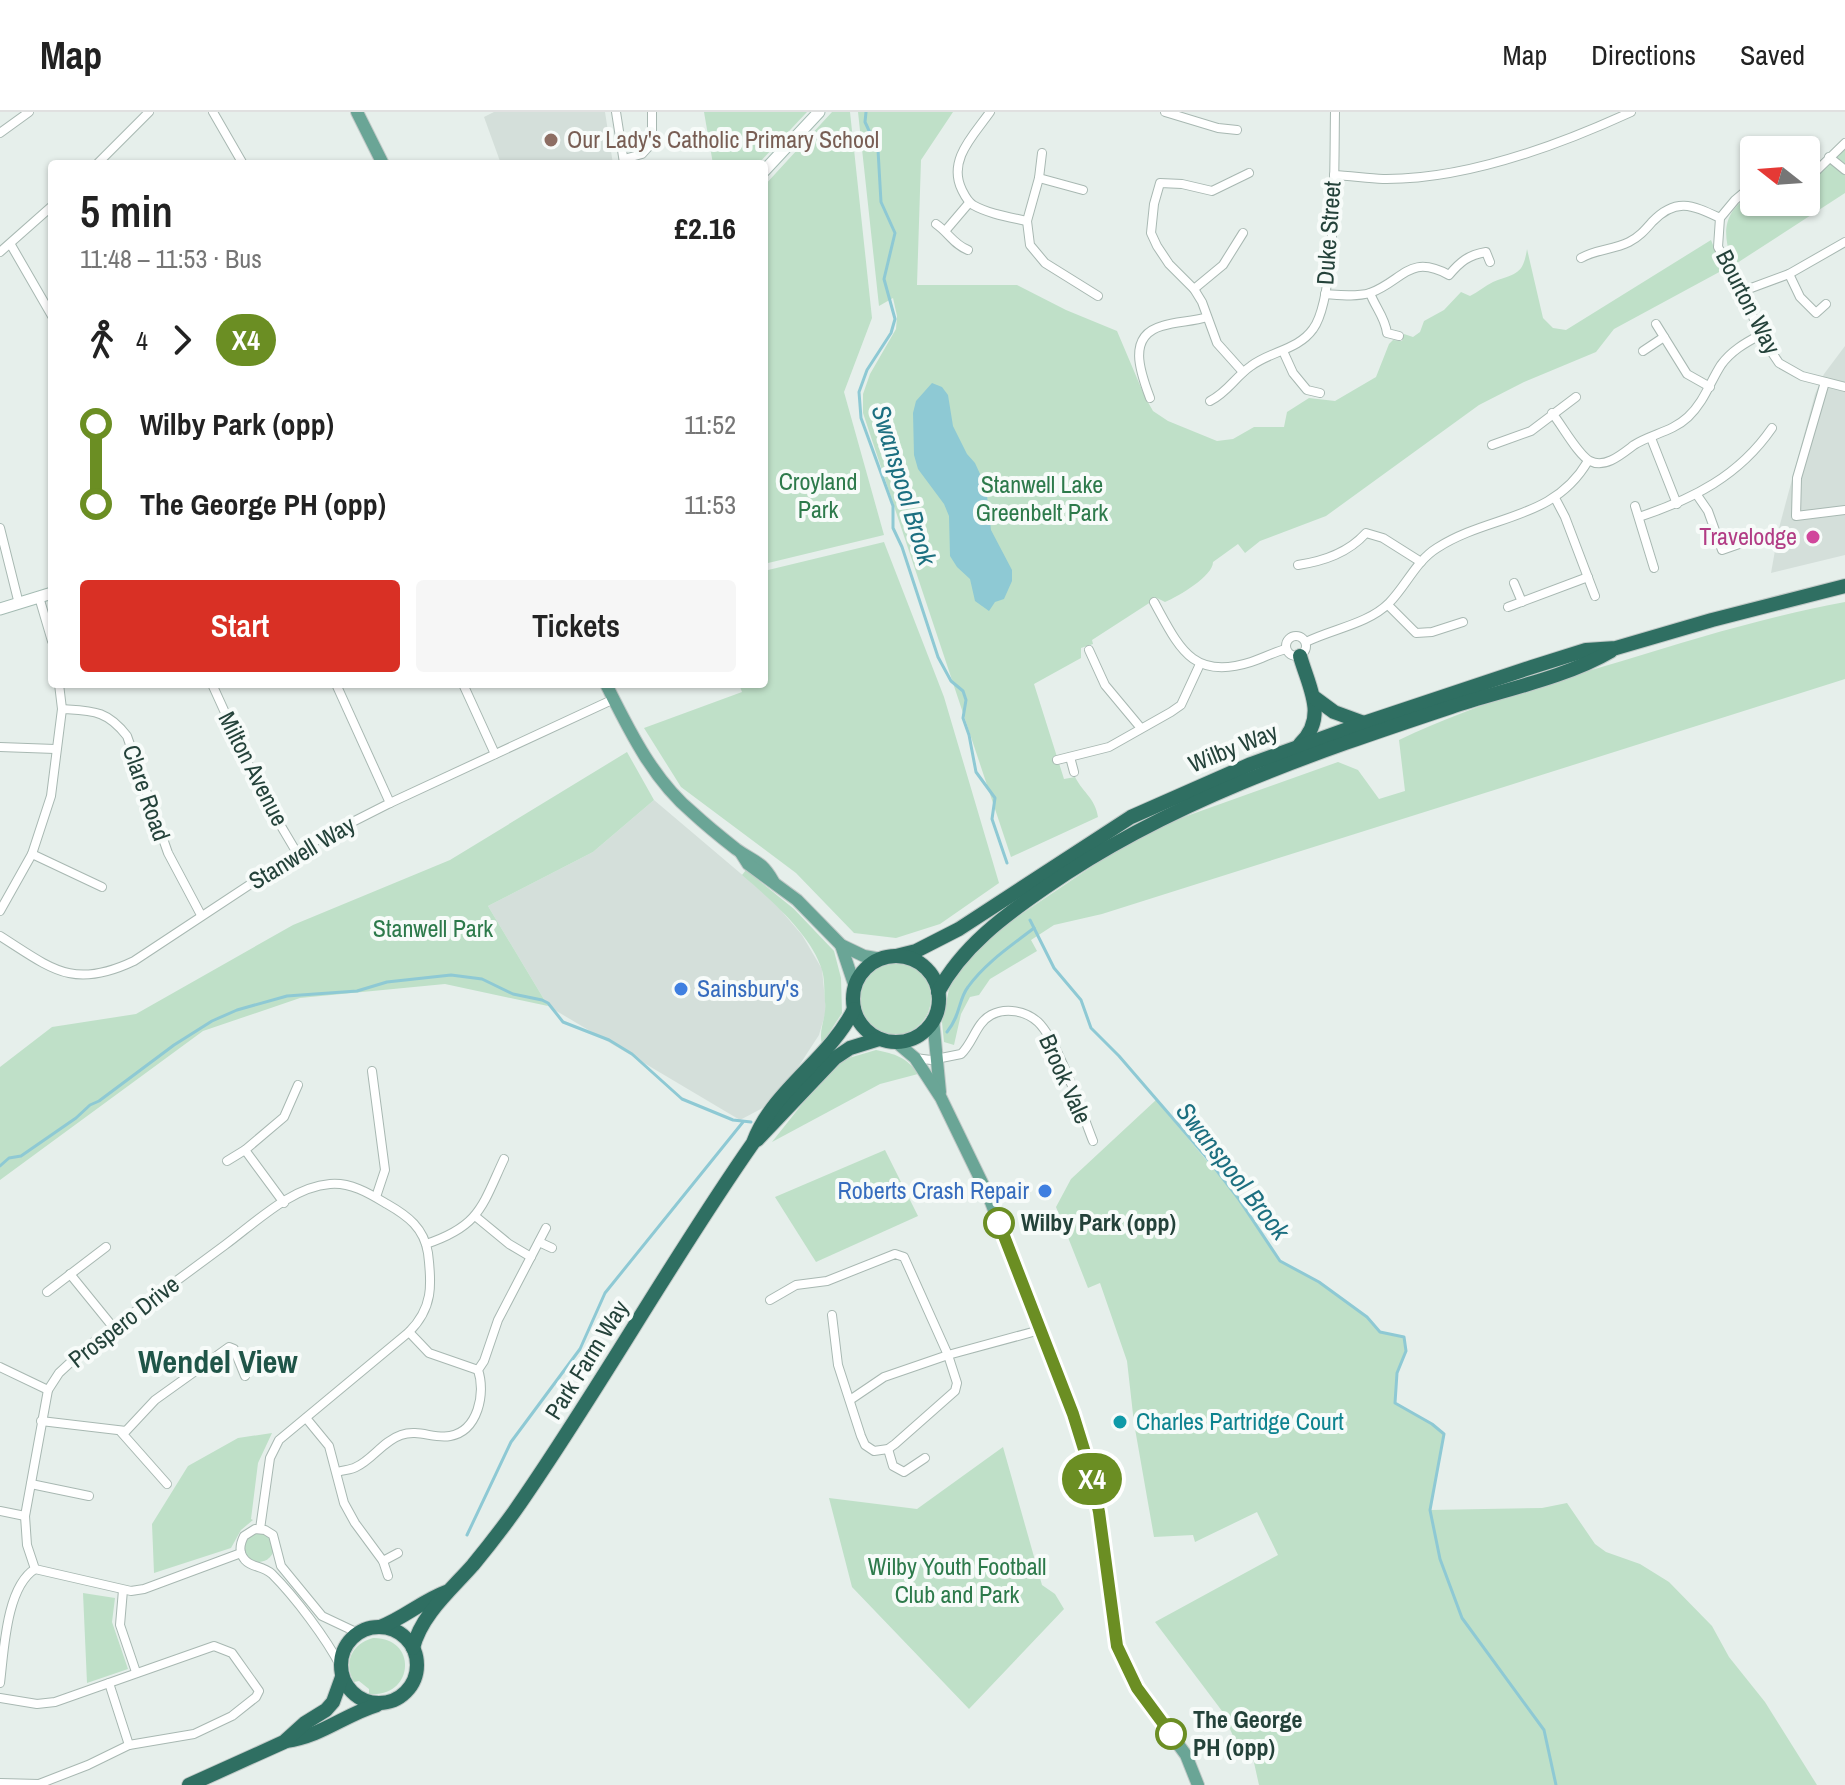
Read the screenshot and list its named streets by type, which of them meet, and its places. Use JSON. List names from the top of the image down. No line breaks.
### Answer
{"streets":{"highway":["Wilby Way","Park Farm Way"],"street":["Duke Street","Bourton Way","Milton Avenue","Clare Road","Stanwell Way","Brook Vale","Prospero Drive"]},"crossings":[["Wilby Way","Park Farm Way"],["Milton Avenue","Stanwell Way"],["Clare Road","Stanwell Way"]],"districts":["Wendel View"],"water":["Swanspool Brook"],"parks":["Croyland Park","Stanwell Lake Greenbelt Park","Stanwell Park","Wilby Youth Football Club and Park"],"places":["Our Lady's Catholic Primary School","Travelodge","Sainsbury's","Roberts Crash Repair","Wilby Park (opp)","Charles Partridge Court","The George PH (opp)"],"lines":["bus line X4"],"north":"left","page":{"header":"Map","nav":["Map","Directions","Saved"],"on_map":"X4","heading":["5 min","11:48 – 11:53 · Bus","£2.16"],"legs":["4","X4"],"list":[{"name":"Wilby Park (opp)","value":"11:52"},{"name":"The George PH (opp)","value":"11:53"}],"buttons":["Start","Tickets"]}}
